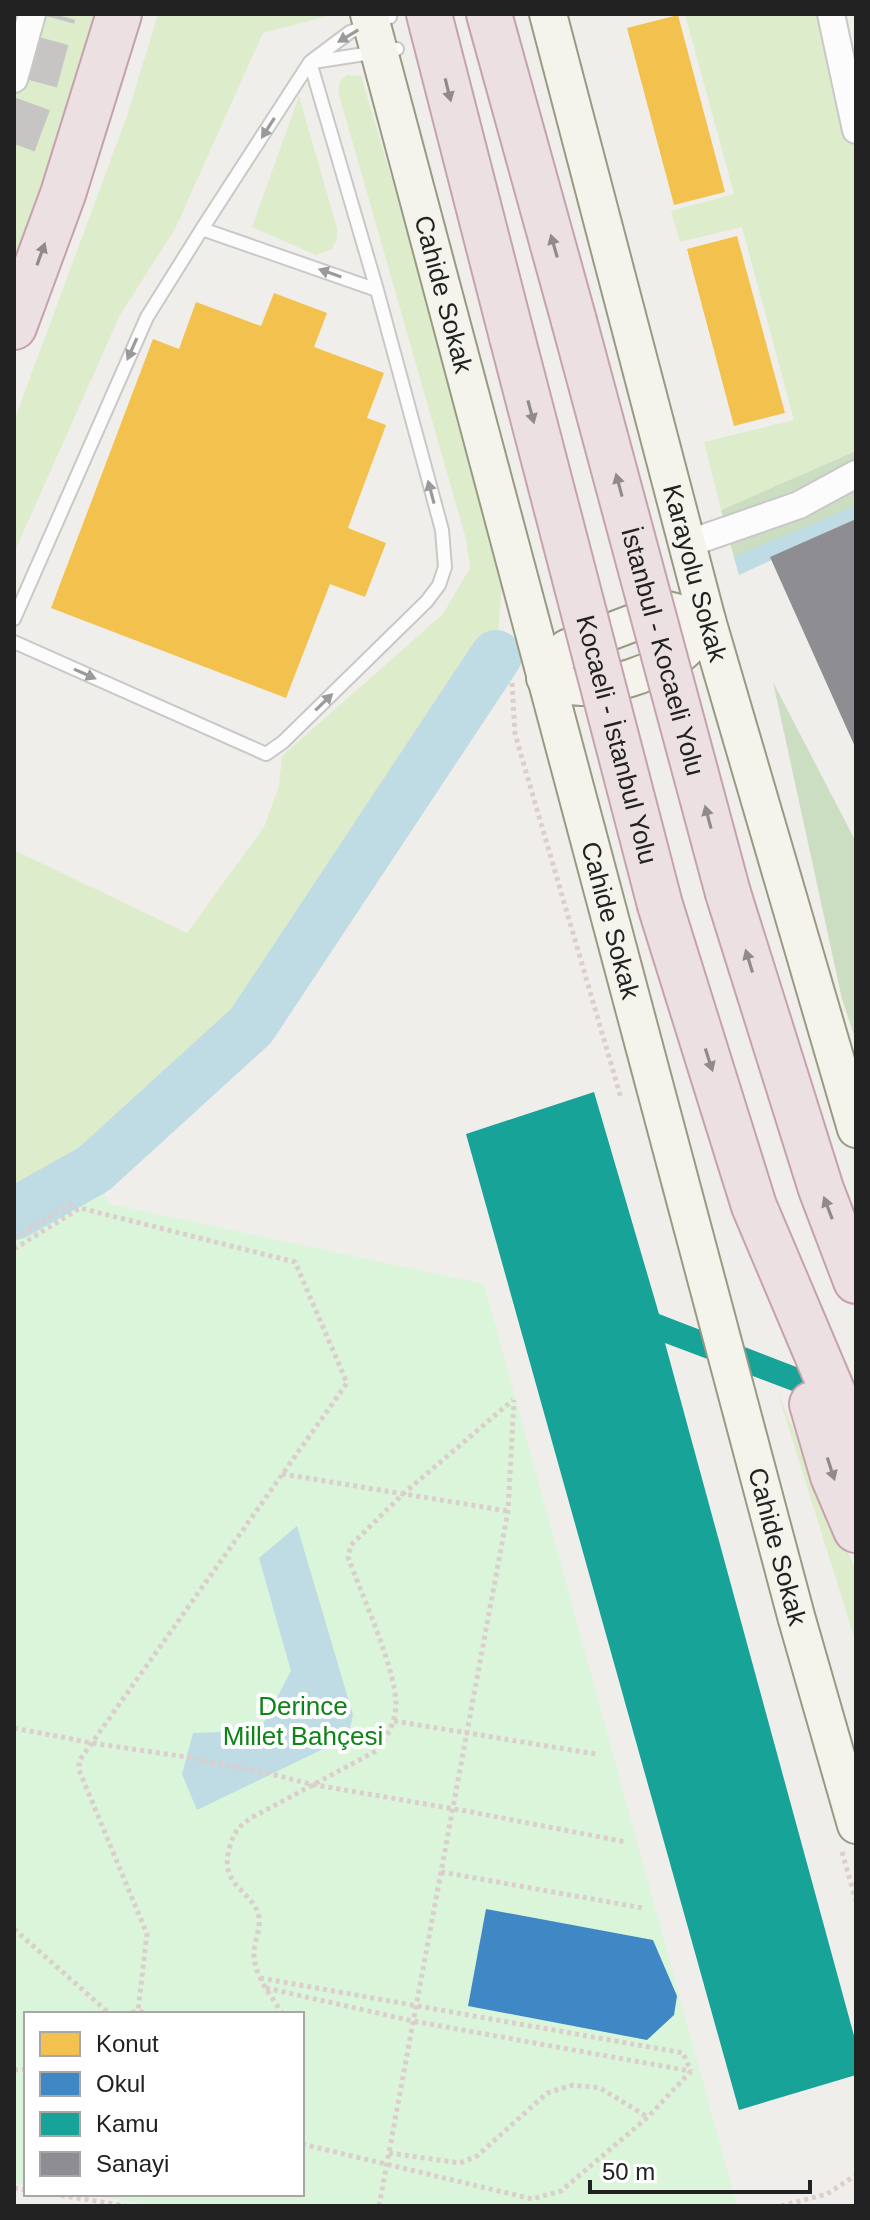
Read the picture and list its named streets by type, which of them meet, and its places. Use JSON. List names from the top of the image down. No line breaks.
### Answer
{"streets":{"highway":["İstanbul - Kocaeli Yolu","Kocaeli - İstanbul Yolu"],"main road":["Cahide Sokak","Karayolu Sokak"]},"crossings":[["Cahide Sokak","Kocaeli - İstanbul Yolu"]],"one_way":["İstanbul - Kocaeli Yolu","Kocaeli - İstanbul Yolu"],"parks":["Derince Millet Bahçesi"],"legend":["Konut","Okul","Kamu","Sanayi"],"scale_bar":"50 m"}
